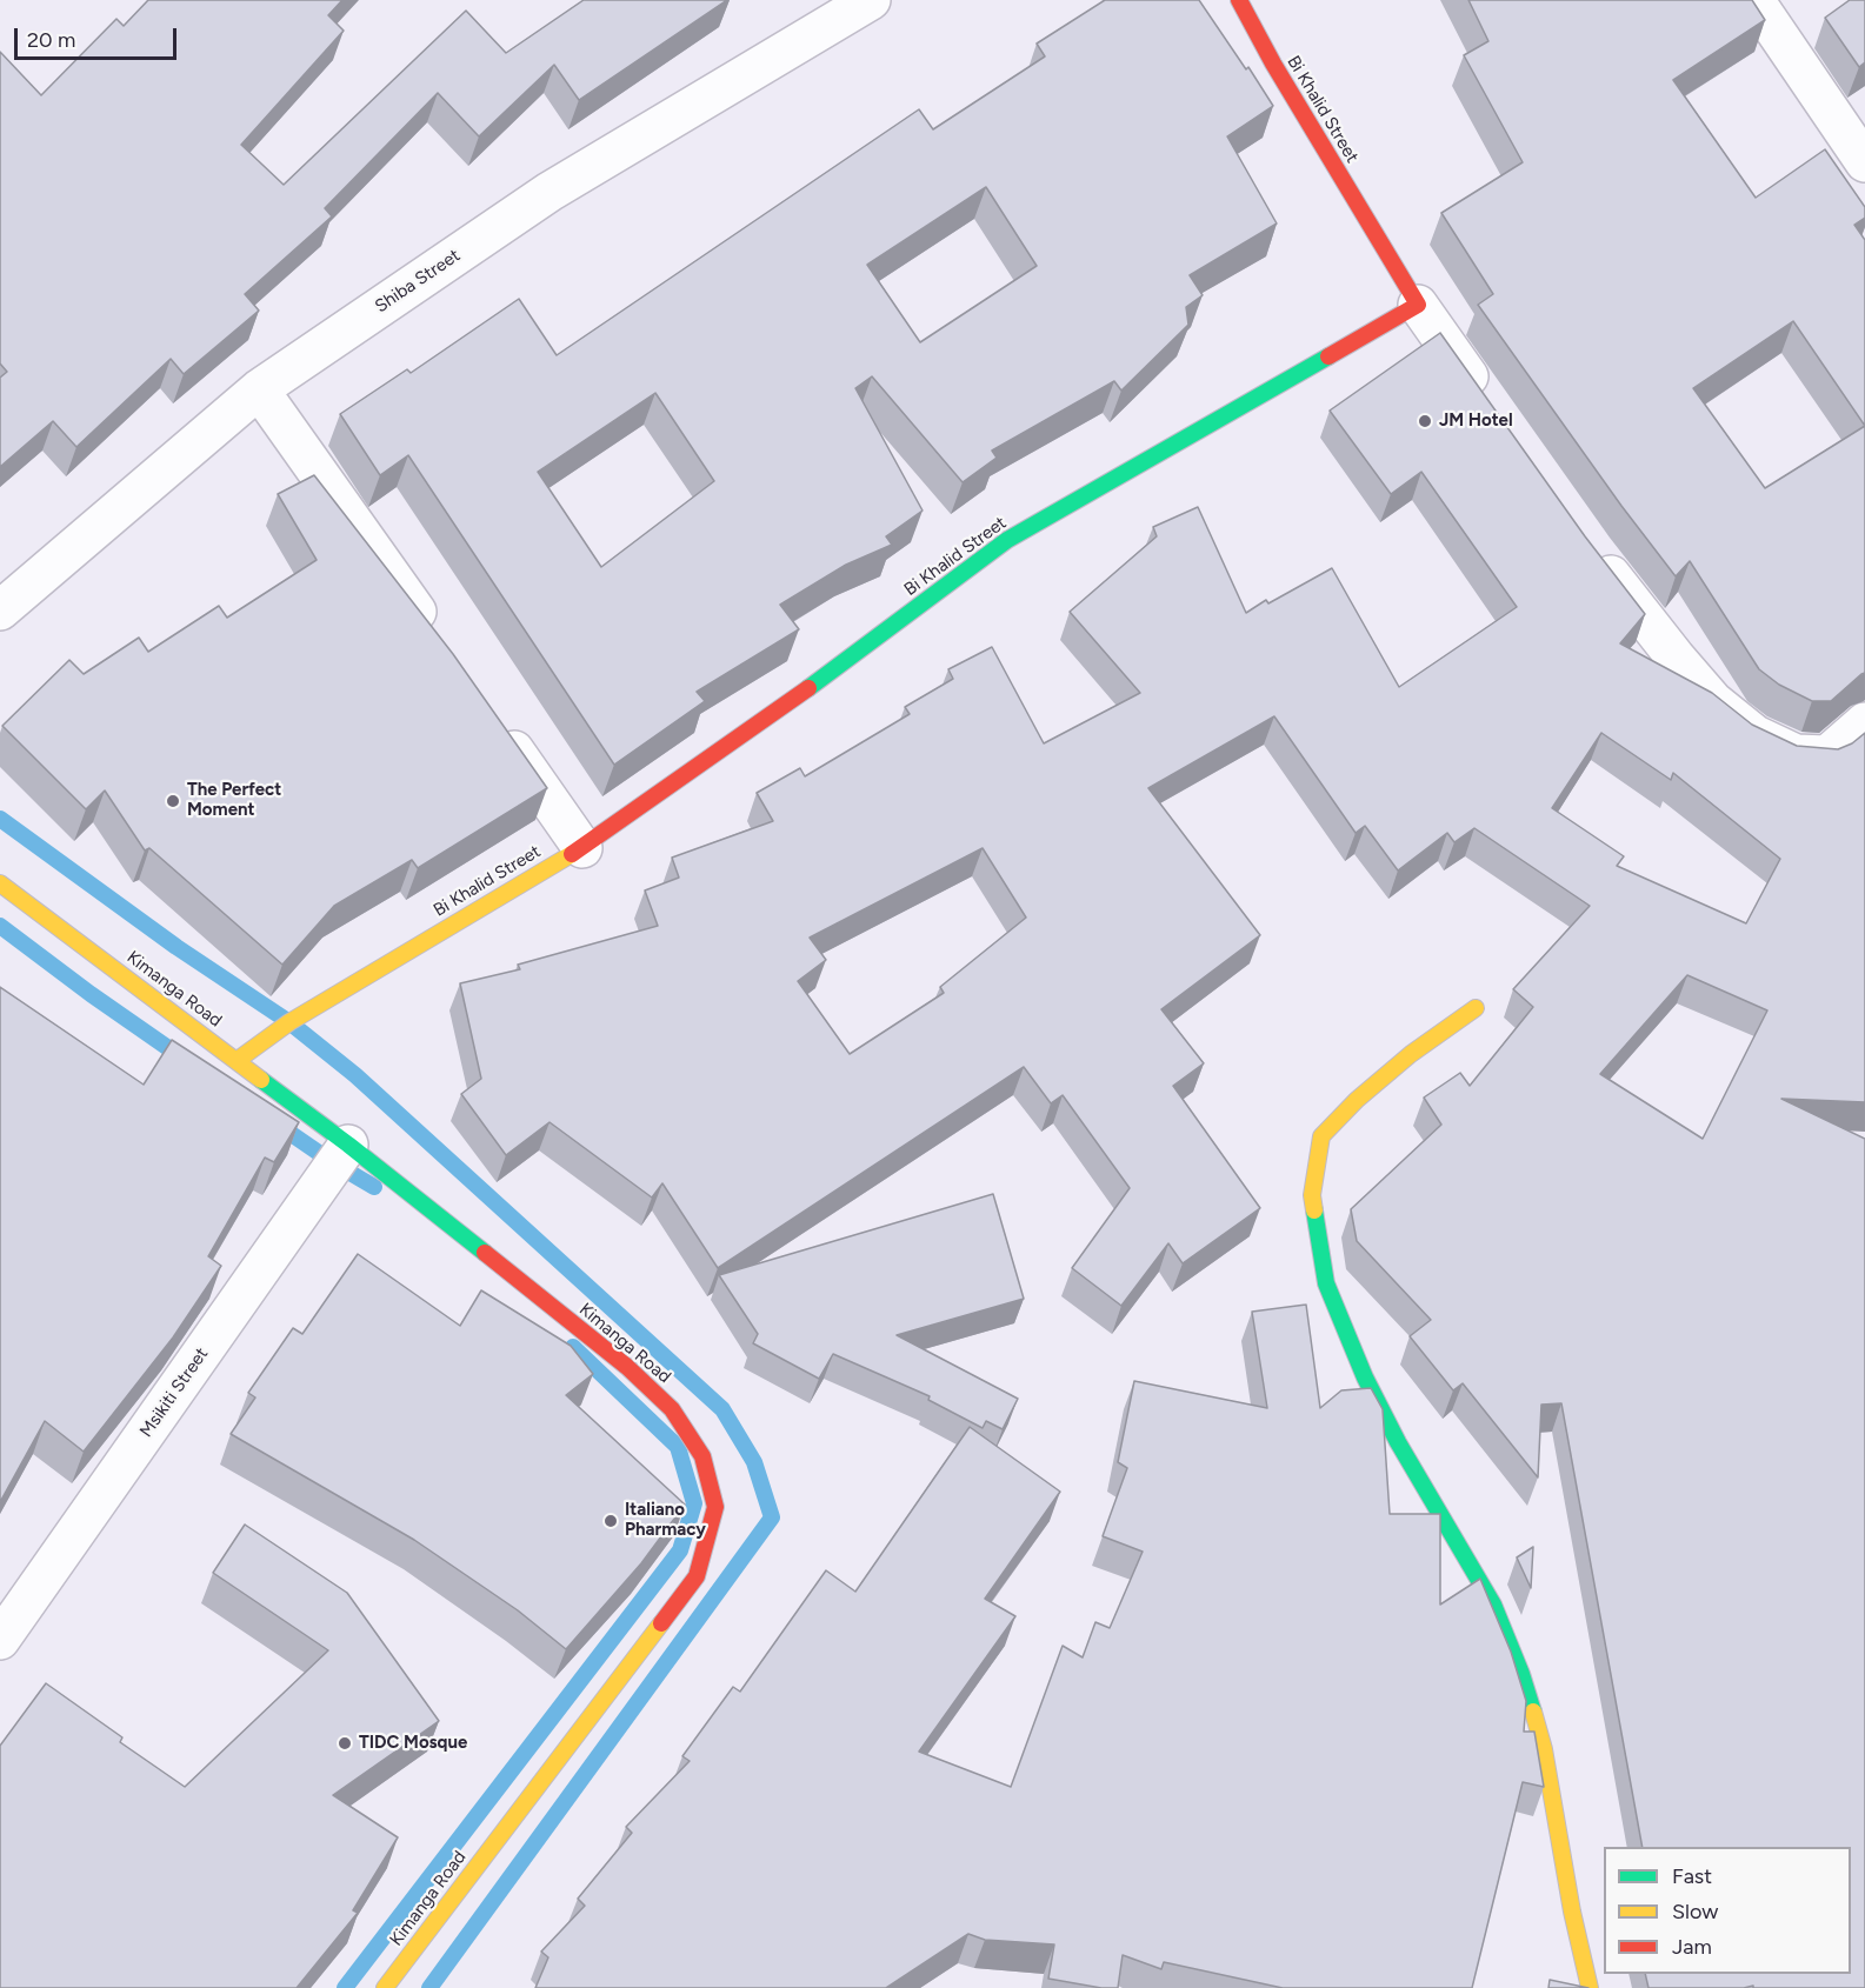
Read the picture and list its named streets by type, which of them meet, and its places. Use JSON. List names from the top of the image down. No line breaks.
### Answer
{"streets":{"street":["Bi Khalid Street","Shiba Street","Kimanga Road","Msikiti Street"]},"crossings":[["Bi Khalid Street","Kimanga Road"],["Kimanga Road","Msikiti Street"]],"places":["JM Hotel","The Perfect Moment","Italiano Pharmacy","TIDC Mosque"],"legend":["Fast","Slow","Jam"],"scale_bar":"20 m"}
